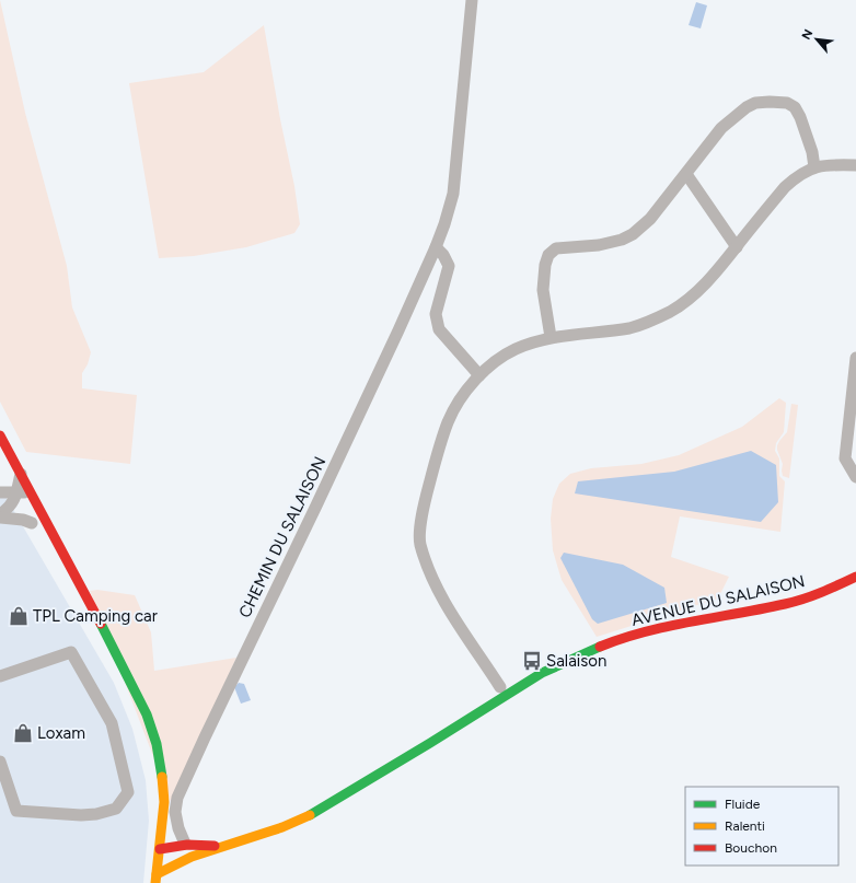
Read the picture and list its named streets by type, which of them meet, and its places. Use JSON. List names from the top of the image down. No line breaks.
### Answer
{"streets":{"street":["CHEMIN DU SALAISON","AVENUE DU SALAISON"]},"places":{"shop":["TPL Camping car","Loxam"],"bus stop":["Salaison"]},"legend":["Fluide","Ralenti","Bouchon"],"north":"top left"}
